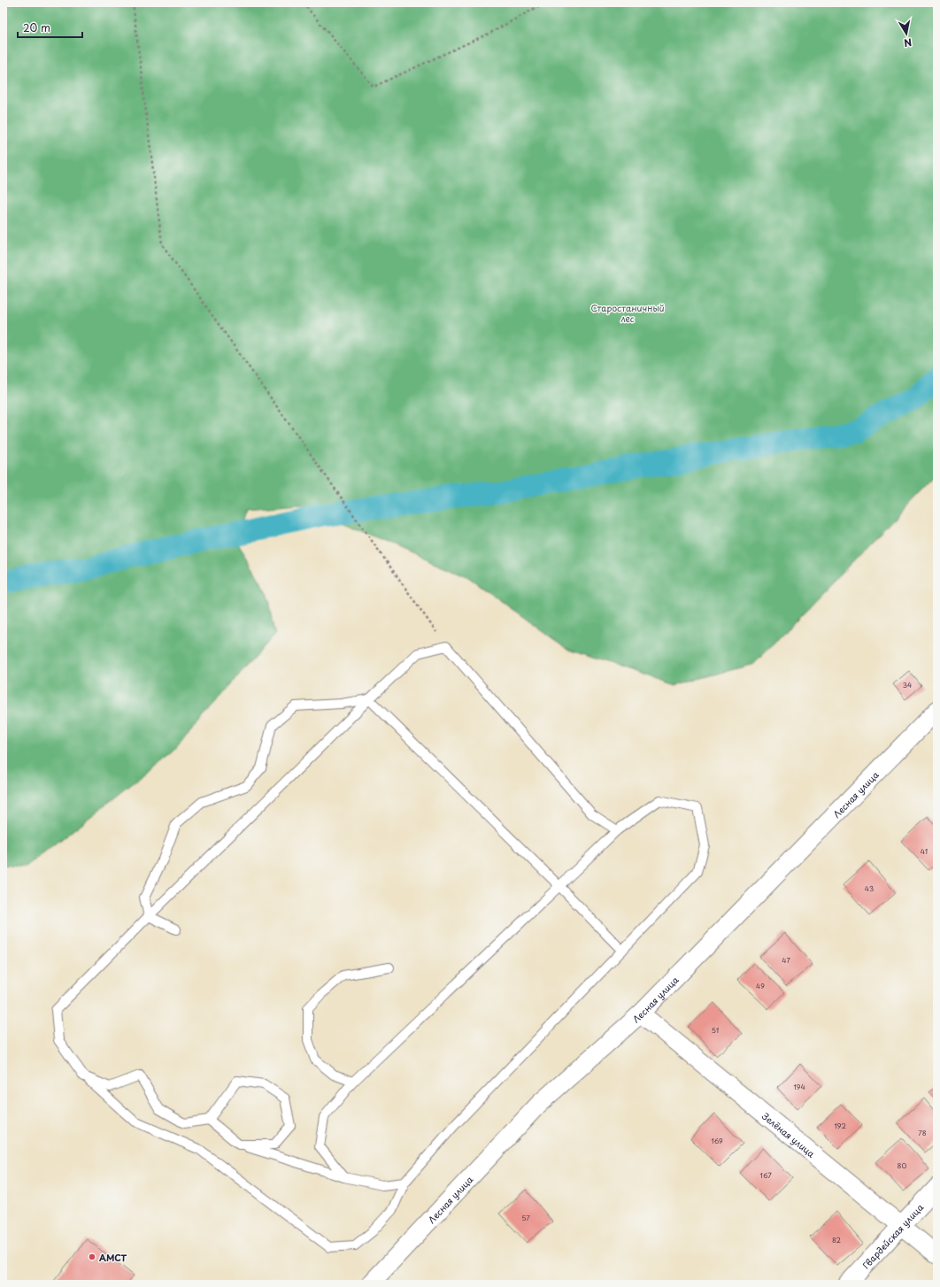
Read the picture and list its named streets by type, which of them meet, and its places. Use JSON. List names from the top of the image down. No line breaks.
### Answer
{"streets":{"street":["Лесная улица","Зелёная улица","Гвардейская улица"]},"crossings":[["Лесная улица","Зелёная улица"],["Зелёная улица","Гвардейская улица"]],"parks":["Старостаничный лес"],"places":["АМСТ"],"house_numbers":["34","41","43","47","49","51","194","192","78","169","80","167","57","82"],"scale_bar":"20 m","north":"bottom"}
